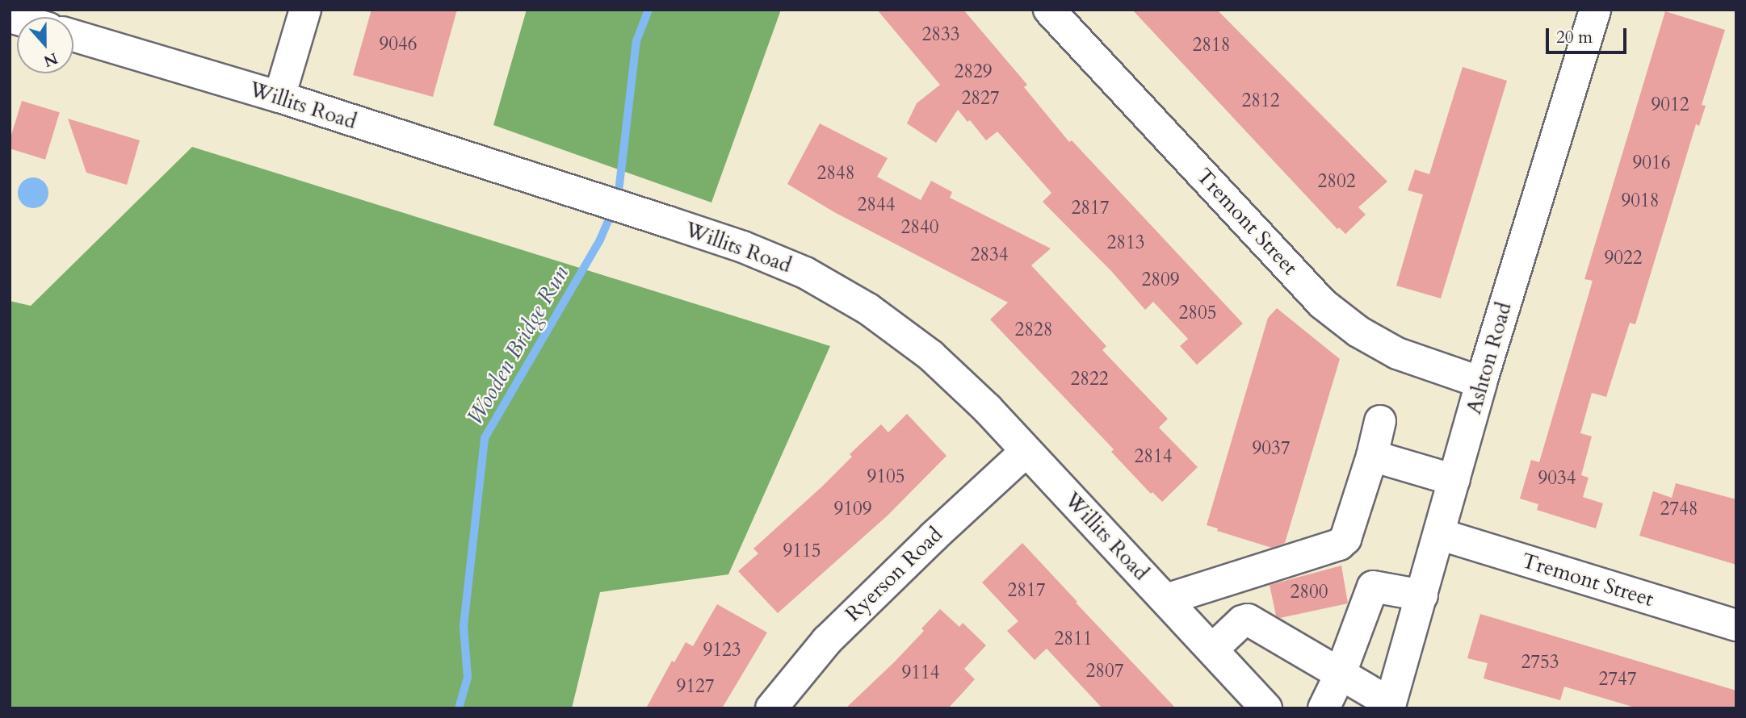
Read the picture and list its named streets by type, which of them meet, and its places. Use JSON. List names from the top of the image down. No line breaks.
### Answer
{"streets":{"street":["Willits Road","Tremont Street","Ashton Road","Ryerson Road"]},"crossings":[["Willits Road","Ryerson Road"],["Tremont Street","Ashton Road"]],"water":["Wooden Bridge Run"],"house_numbers":["2833","9046","2818","2829","2827","2812","9012","9016","2848","2802","9018","2844","2817","2840","2813","2834","9022","2809","2805","2828","2822","9037","2814","9105","9034","9109","2748","9115","2817","2800","2811","9123","2753","2807","9114","2747","9127"],"scale_bar":"20 m","north":"bottom"}
